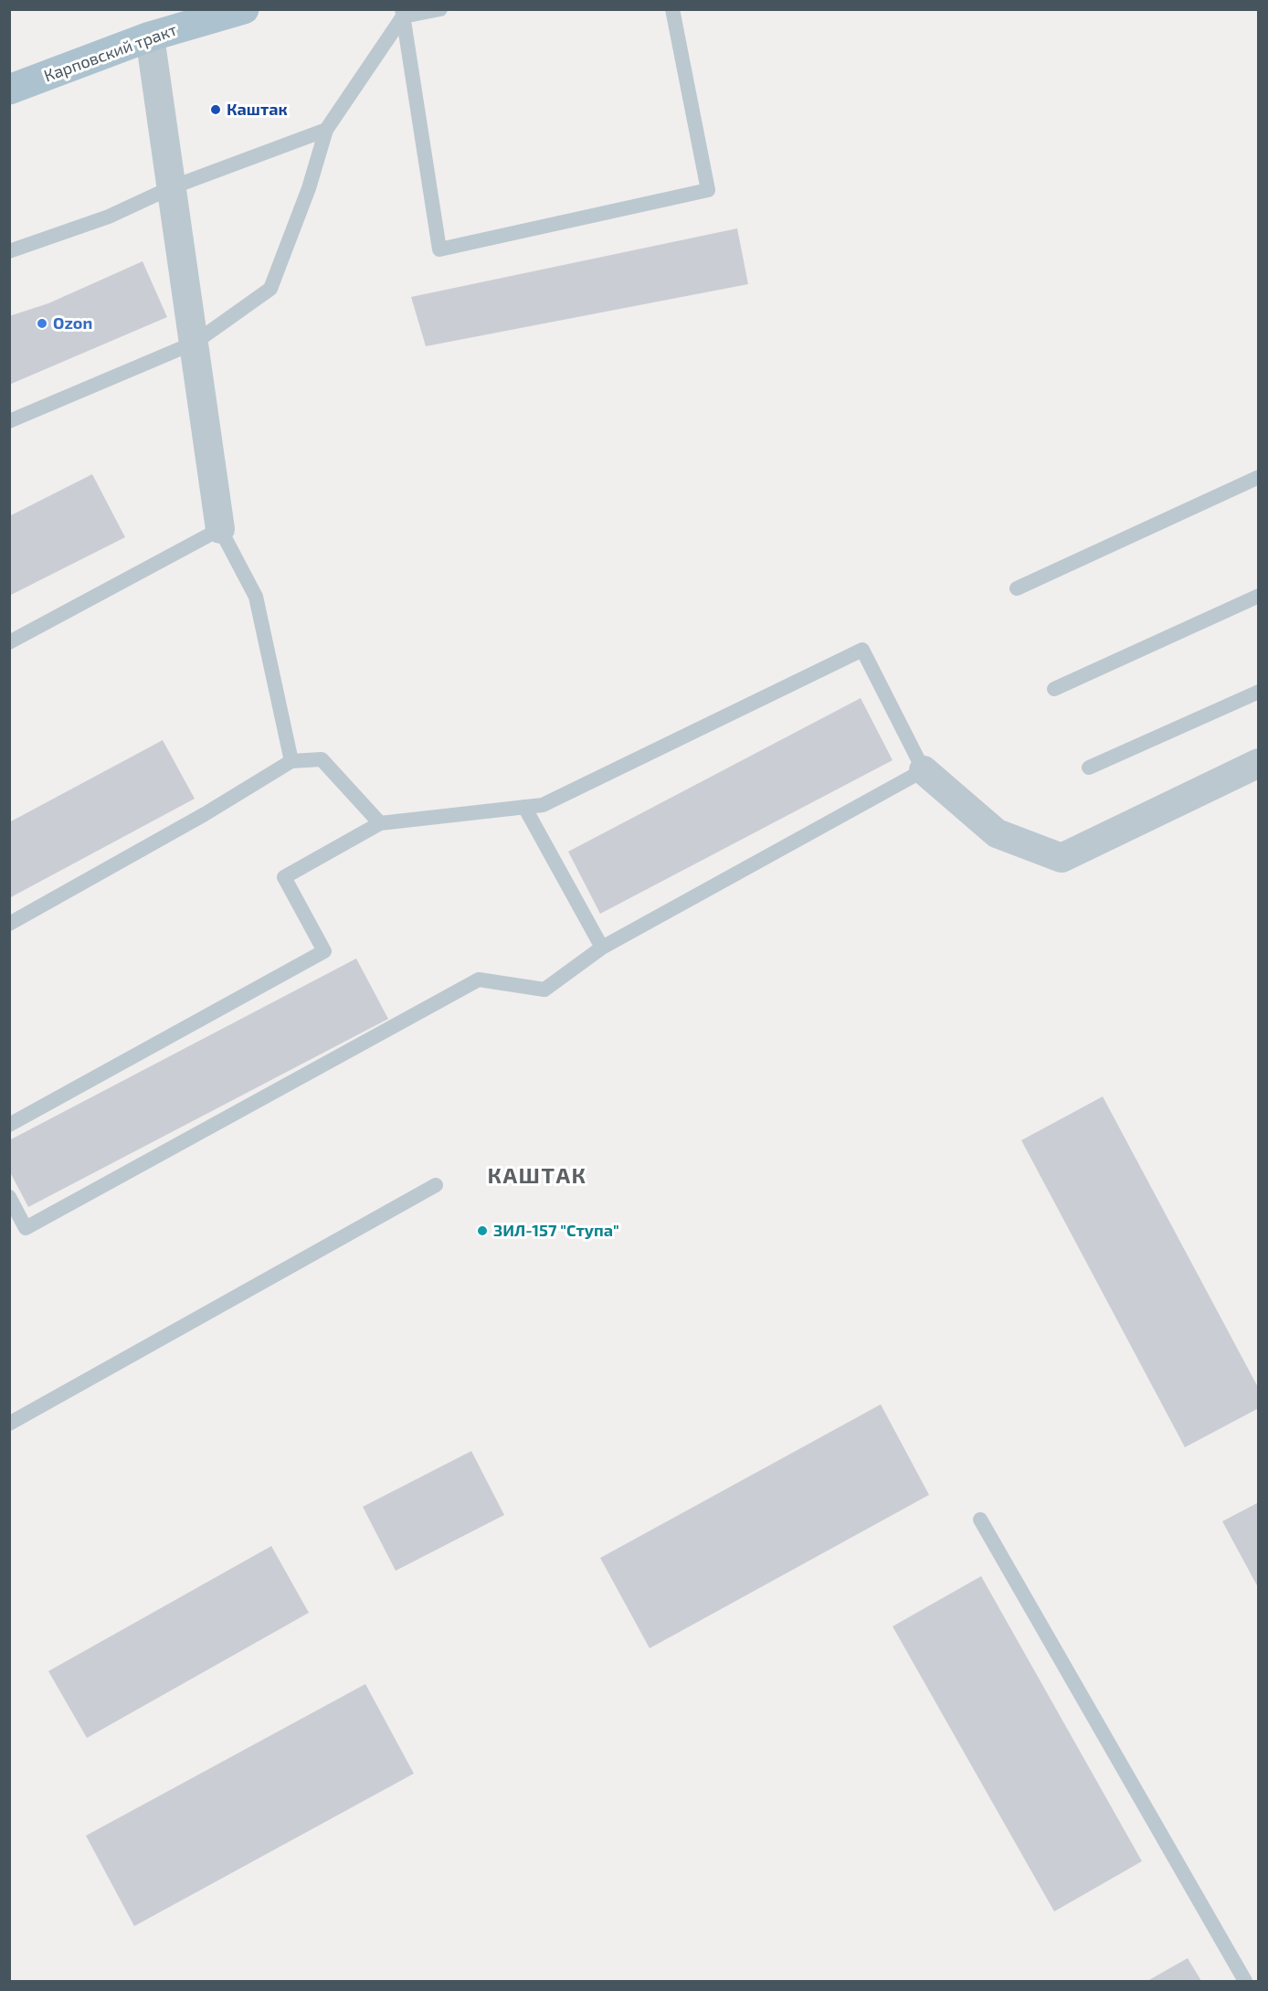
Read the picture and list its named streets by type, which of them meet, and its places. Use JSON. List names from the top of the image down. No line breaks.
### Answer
{"streets":{"main road":["Карповский тракт"]},"districts":["КАШТАК"],"places":["Каштак","Ozon","ЗИЛ-157 \"Ступа\""]}
